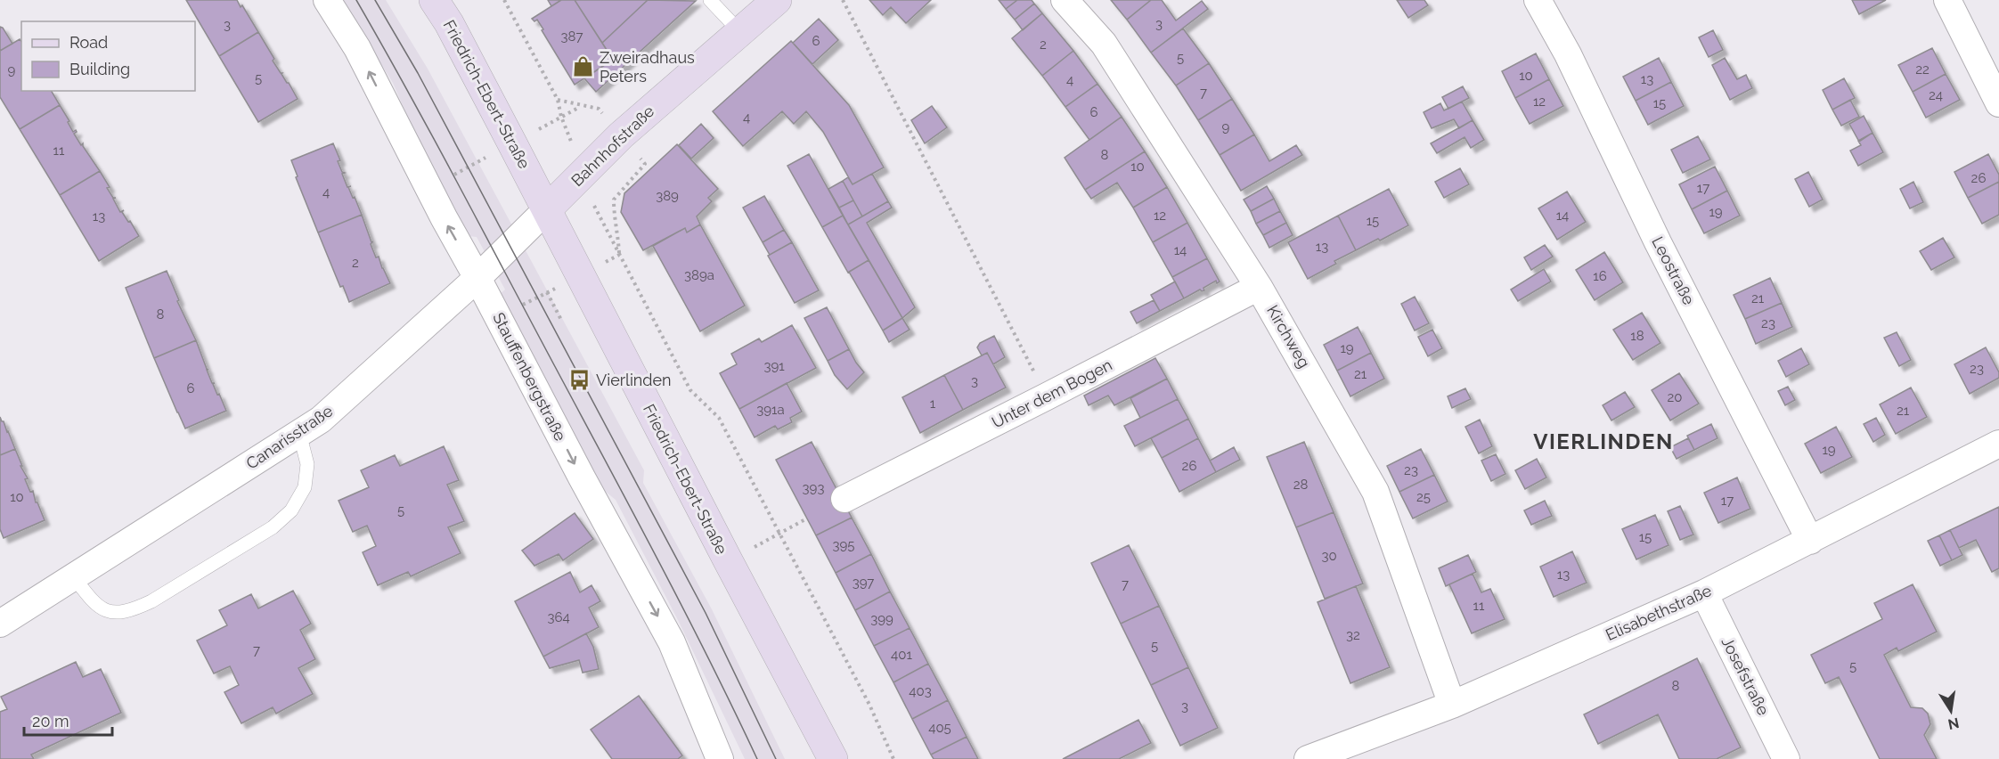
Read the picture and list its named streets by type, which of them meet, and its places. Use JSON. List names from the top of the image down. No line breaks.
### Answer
{"streets":{"main road":["Friedrich-Ebert-Straße","Bahnhofstraße"],"street":["Leostraße","Kirchweg","Stauffenbergstraße","Unter dem Bogen","Canarisstraße","Elisabethstraße","Josefstraße"]},"crossings":[["Friedrich-Ebert-Straße","Bahnhofstraße"],["Friedrich-Ebert-Straße","Canarisstraße"],["Bahnhofstraße","Canarisstraße"],["Leostraße","Elisabethstraße"],["Kirchweg","Unter dem Bogen"],["Kirchweg","Elisabethstraße"],["Stauffenbergstraße","Canarisstraße"],["Elisabethstraße","Josefstraße"]],"districts":["VIERLINDEN"],"places":{"shop":["Zweiradhaus Peters"],"bus stop":["Vierlinden"]},"house_numbers":["3","3","387","6","2","5","22","9","10","5","13","4","7","24","12","15","6","4","9","11","8","10","26","17","4","389","19","12","14","13","15","13","14","2","389a","16","21","8","23","18","19","391","23","21","3","6","20","1","391a","21","19","26","23","28","393","10","25","17","5","15","395","30","13","397","7","11","364","399","32","5","7","401","5","8","403","3","405"],"legend":["Road","Building"],"scale_bar":"20 m","north":"bottom"}
